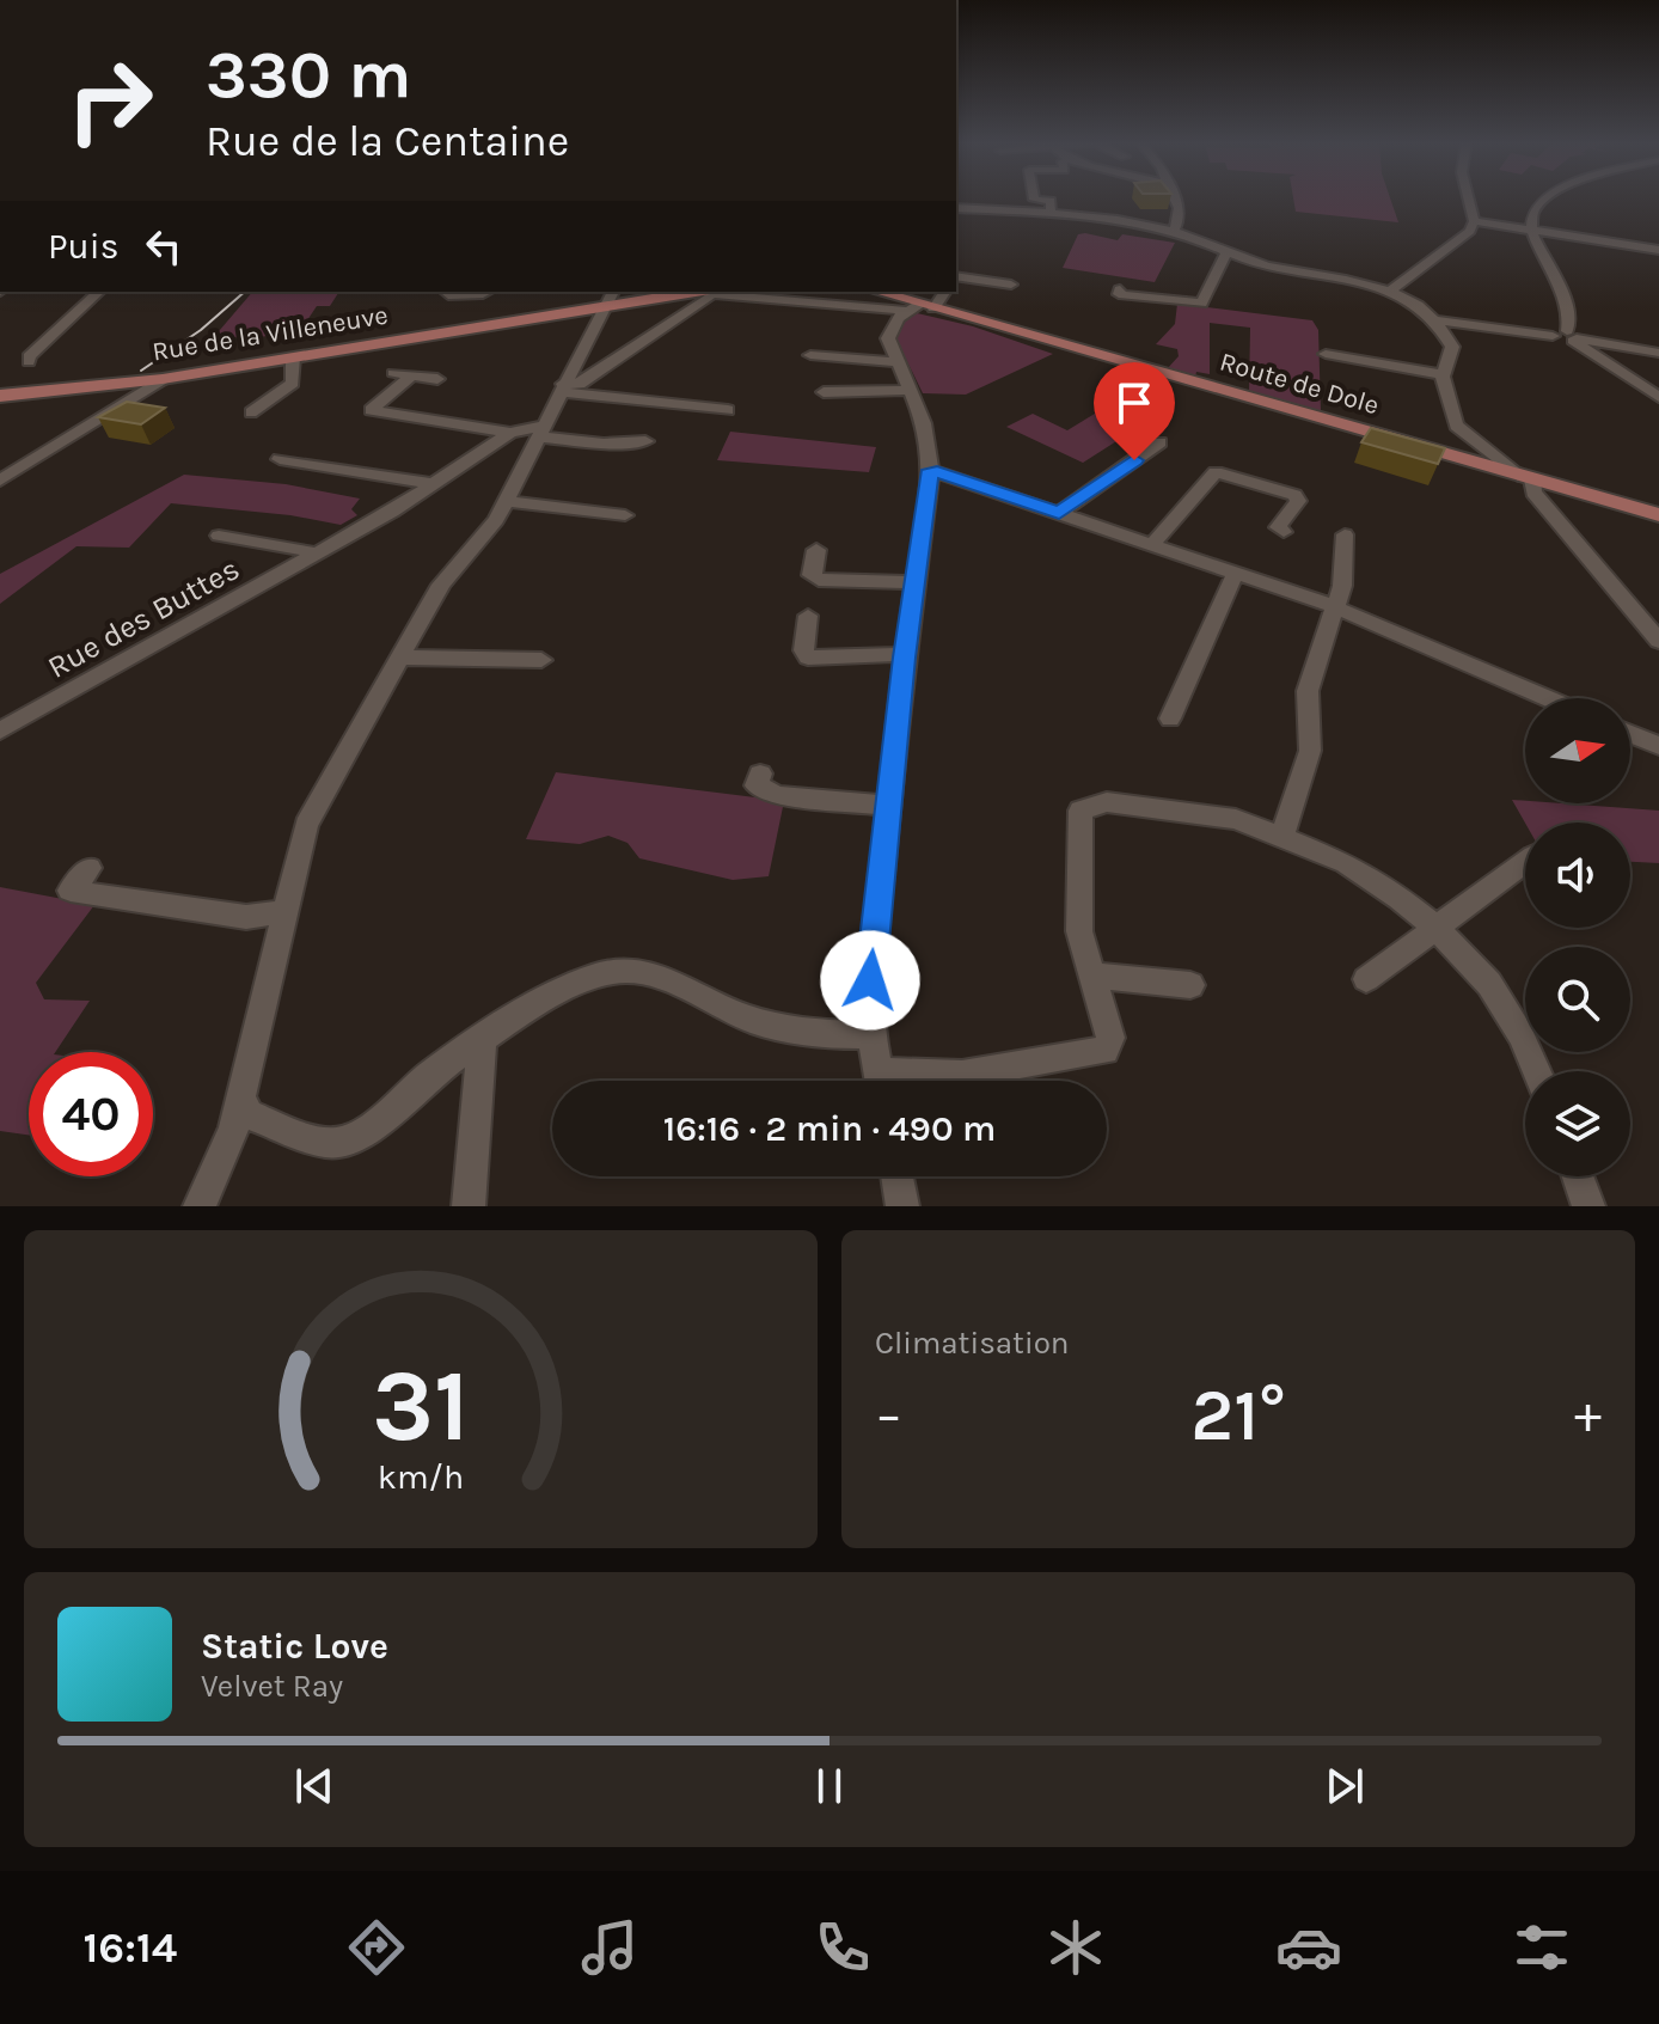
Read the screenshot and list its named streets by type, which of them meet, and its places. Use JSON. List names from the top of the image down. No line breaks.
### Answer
{"streets":{"main road":["Rue de la Villeneuve","Route de Dole"],"street":["Rue des Buttes"]},"north":"right","page":{"turn":["330 m","Rue de la Centaine"],"then":"Puis","limit":"40","trip":"16:16 · 2 min · 490 m","tile":"Climatisation","heat":["−","21°","+"],"song":["Static Love","Velvet Ray"],"tabs":"16:14","gauge":["31","km/h"]}}
